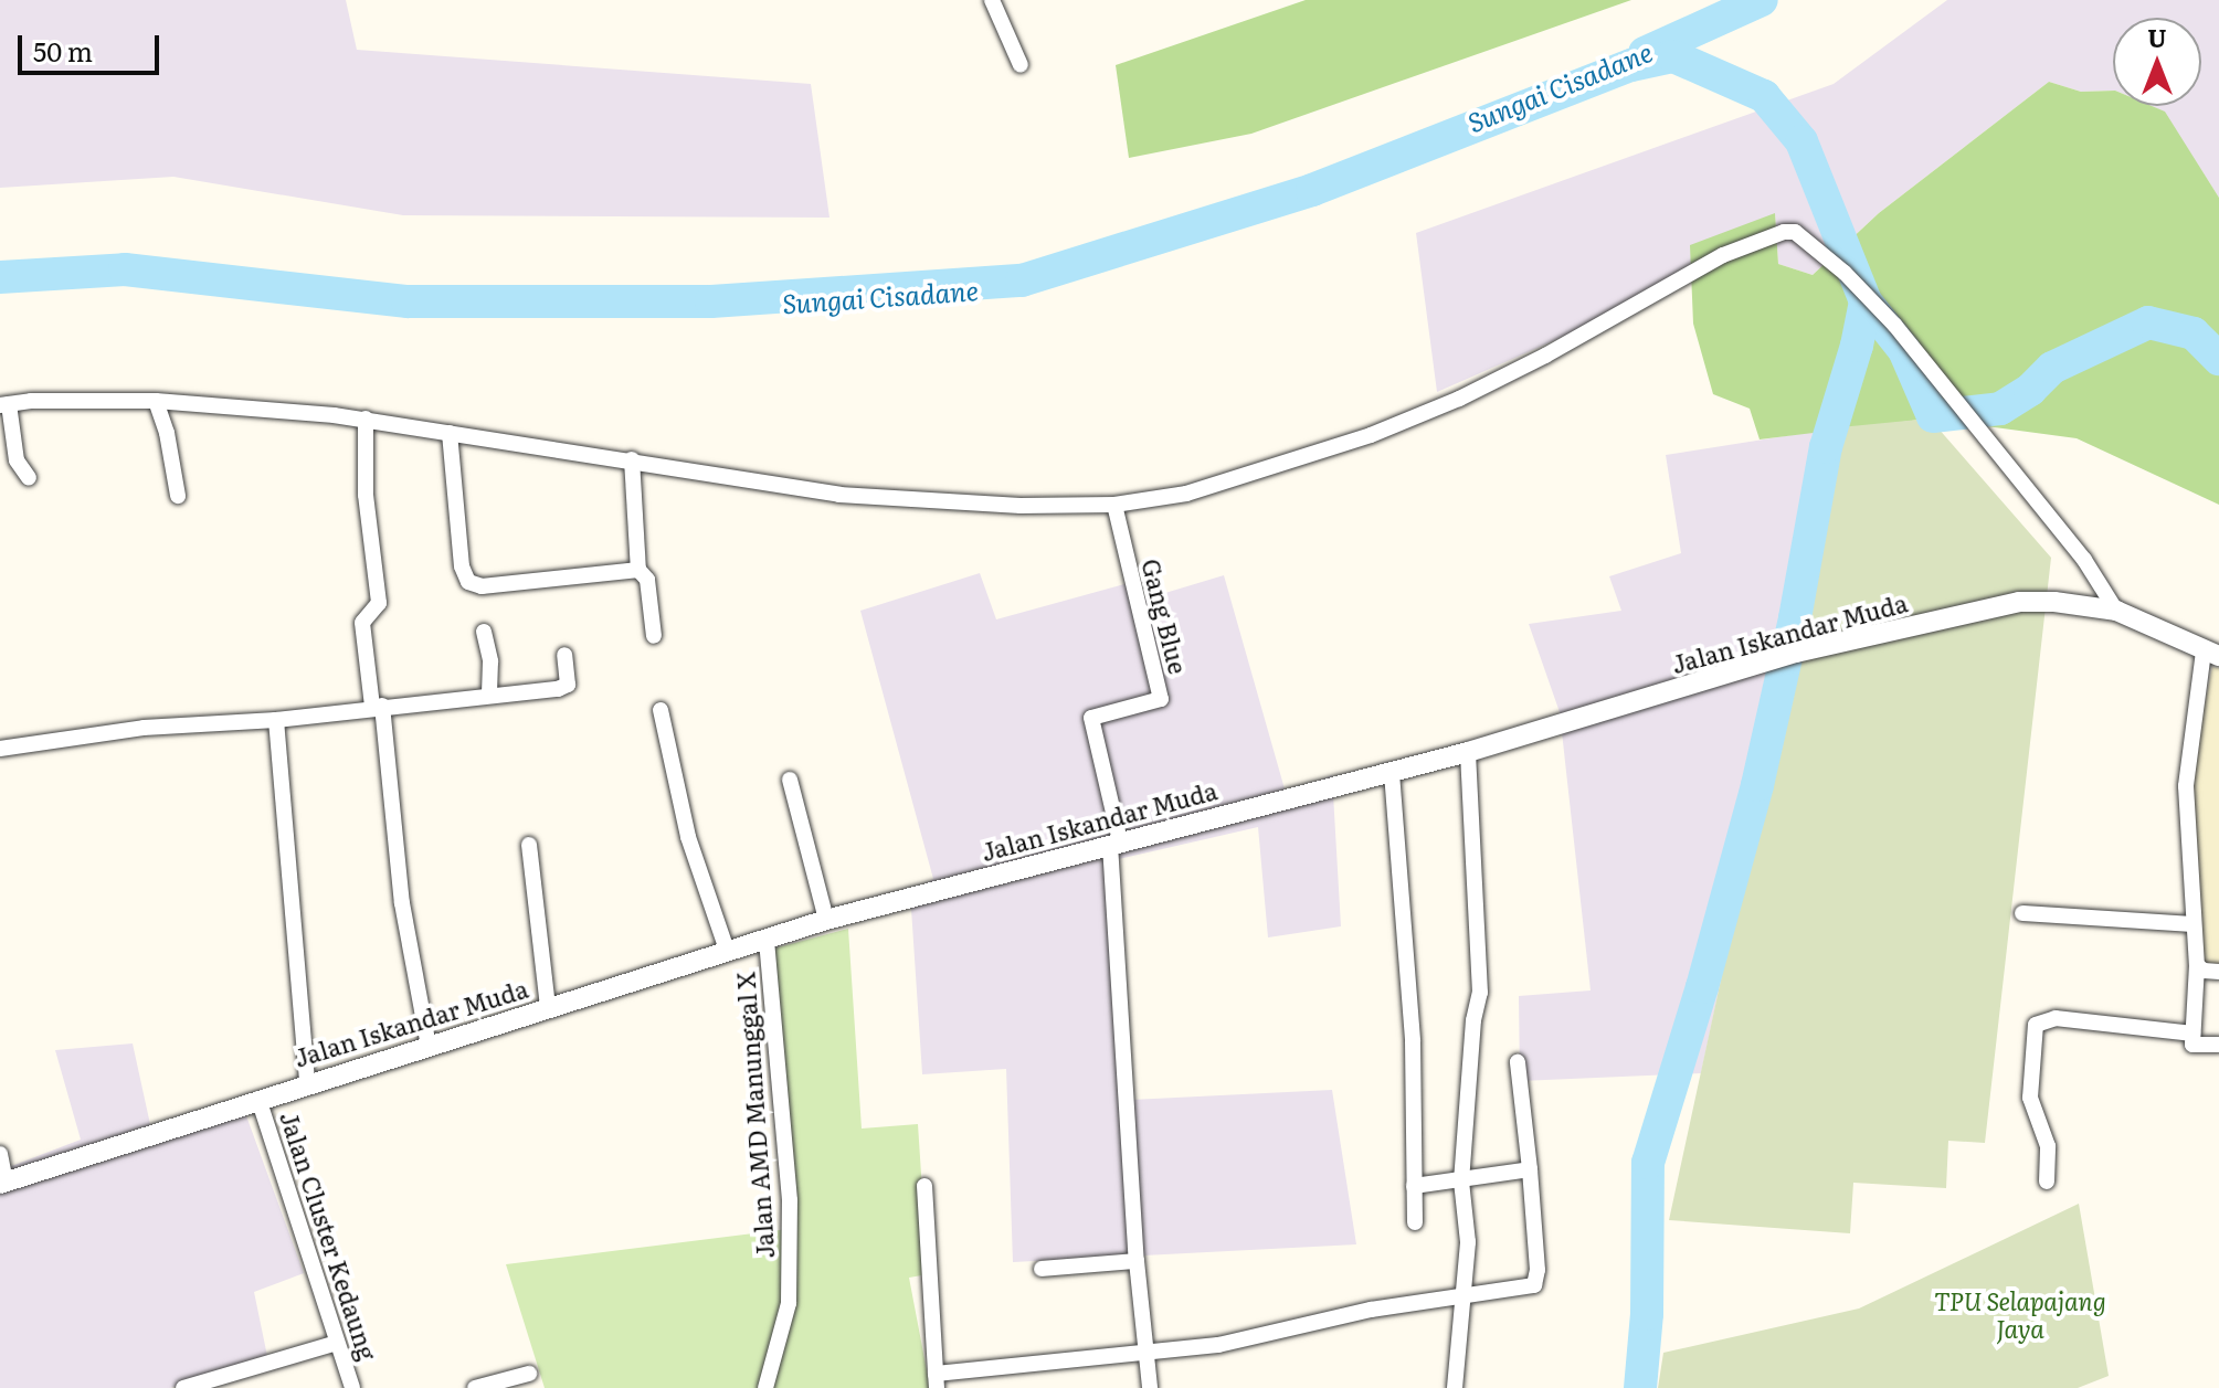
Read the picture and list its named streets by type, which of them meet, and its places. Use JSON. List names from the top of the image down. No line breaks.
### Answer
{"streets":{"street":["Gang Blue","Jalan Iskandar Muda","Jalan AMD Manunggal X","Jalan Cluster Kedaung"]},"crossings":[["Gang Blue","Jalan Iskandar Muda"],["Jalan Iskandar Muda","Jalan AMD Manunggal X"],["Jalan Iskandar Muda","Jalan Cluster Kedaung"]],"water":["Sungai Cisadane"],"parks":["TPU Selapajang Jaya"],"scale_bar":"50 m","north":"top"}
